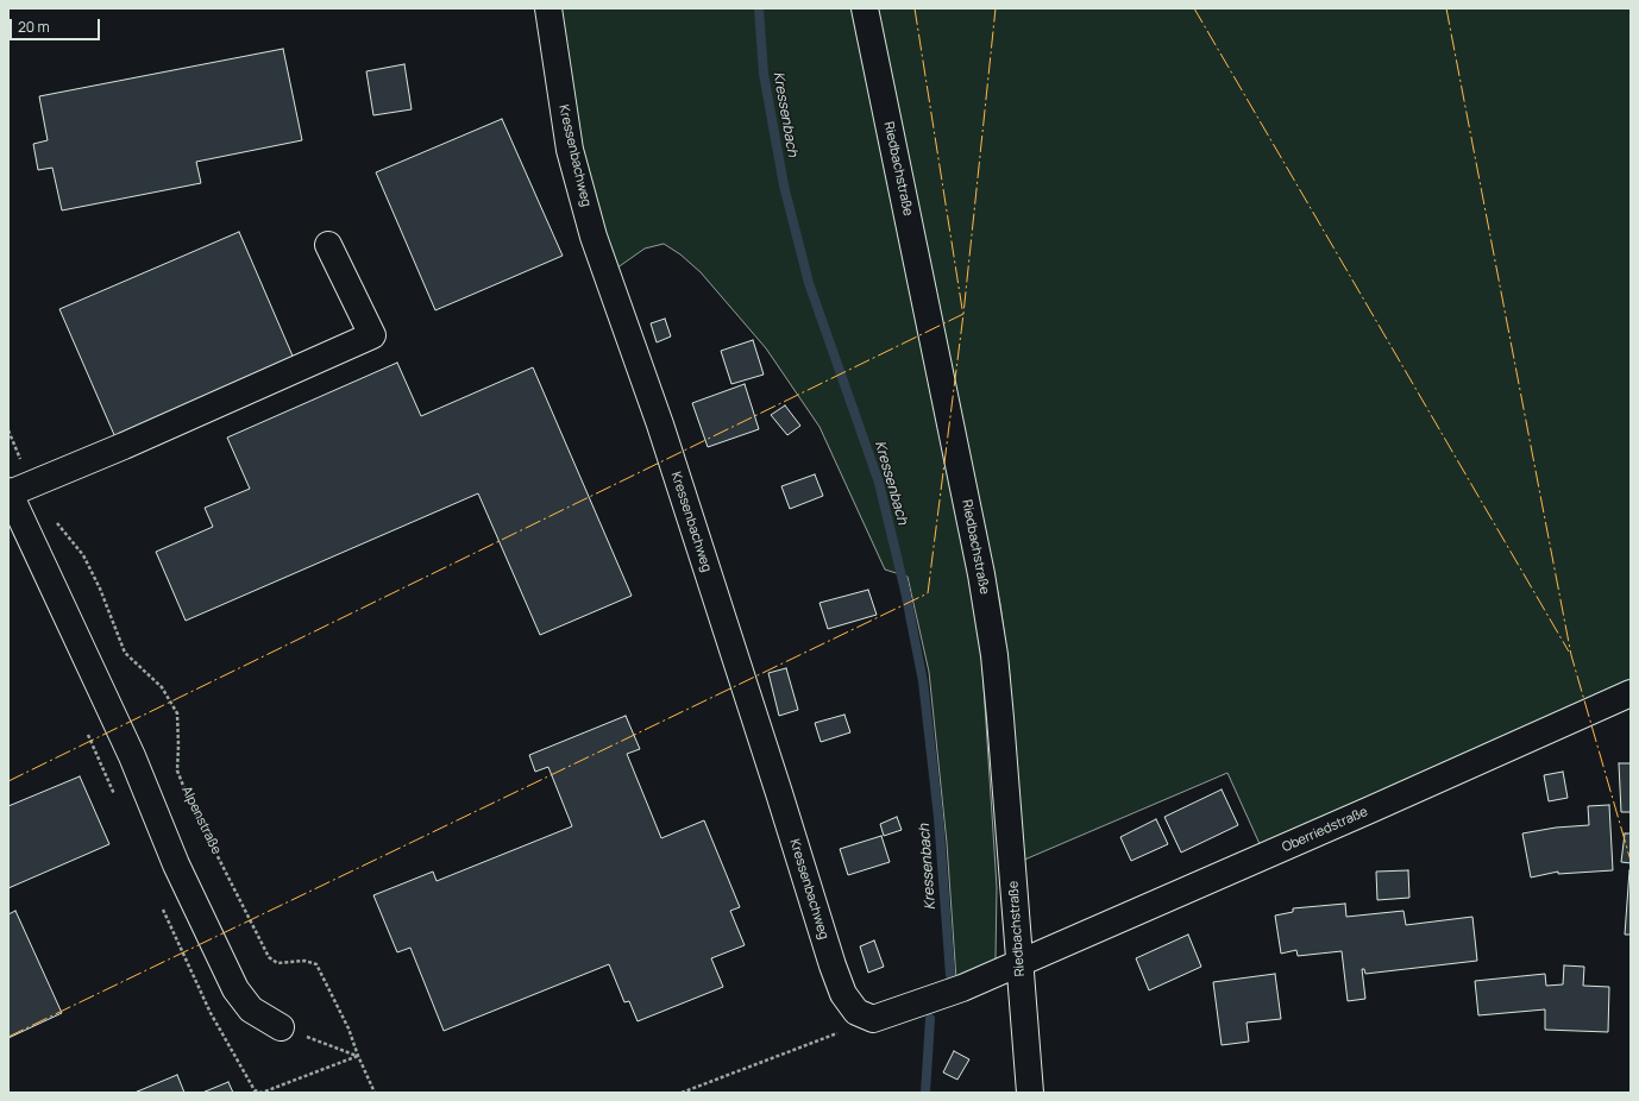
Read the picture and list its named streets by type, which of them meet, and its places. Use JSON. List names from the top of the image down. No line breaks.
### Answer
{"streets":{"street":["Kressenbachweg","Riedbachstraße","Oberriedstraße"],"path":["Alpenstraße"]},"crossings":[["Riedbachstraße","Oberriedstraße"]],"water":["Kressenbach"],"scale_bar":"20 m"}
